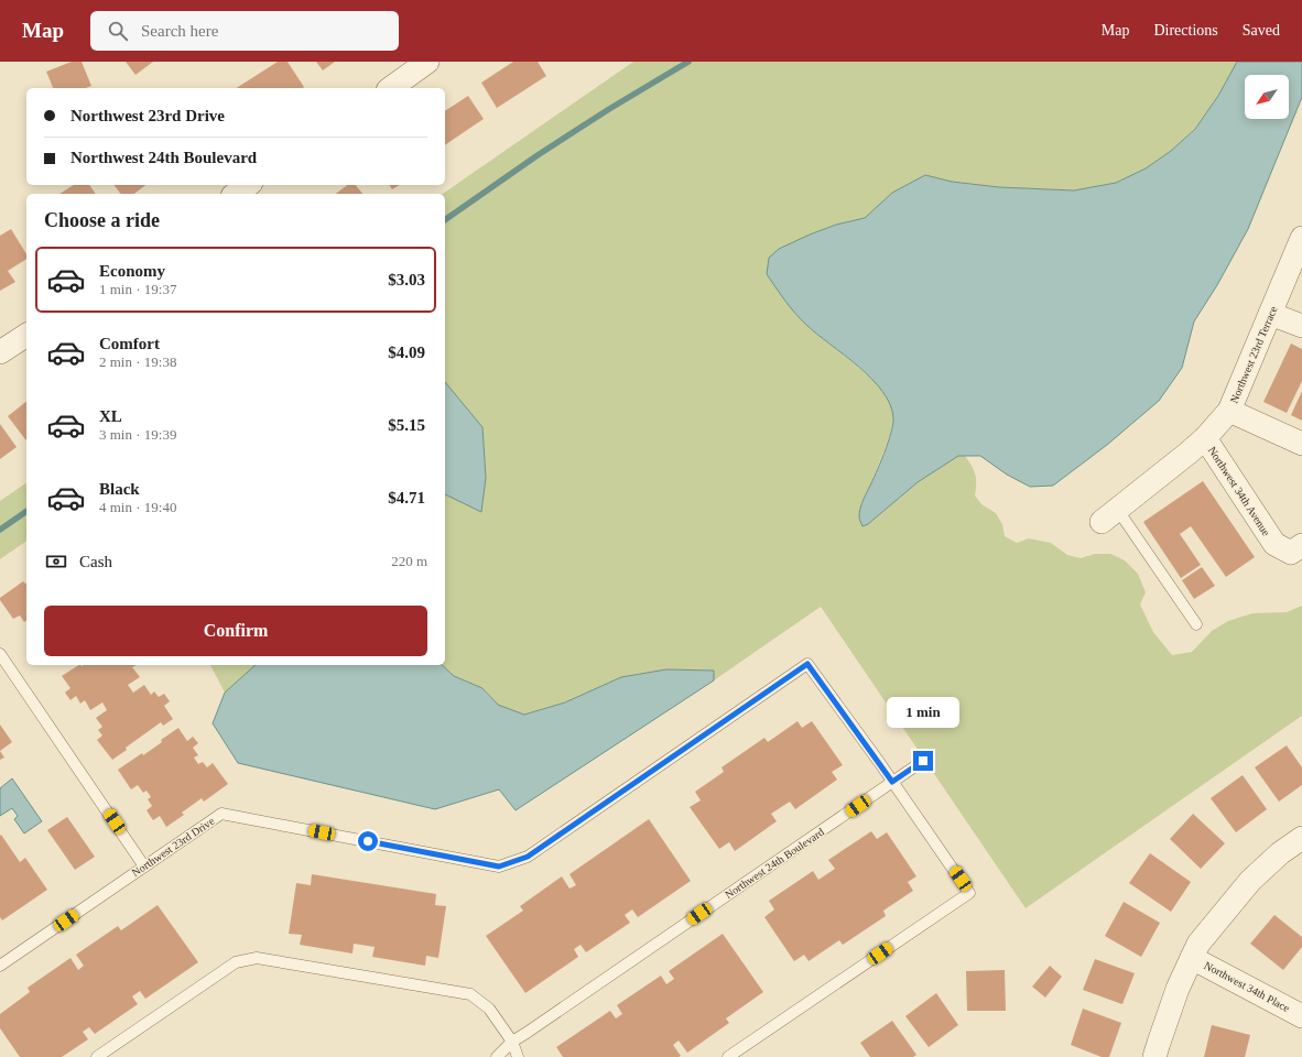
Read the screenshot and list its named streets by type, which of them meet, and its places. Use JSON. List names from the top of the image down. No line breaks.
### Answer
{"streets":{"street":["Northwest 23rd Terrace","Northwest 34th Avenue","Northwest 34th Place"],"lane":["Northwest 23rd Drive","Northwest 24th Boulevard"]},"crossings":[["Northwest 23rd Terrace","Northwest 34th Avenue"],["Northwest 23rd Drive","Northwest 24th Boulevard"]],"north":"bottom left","page":{"header":"Map","search":"Search here","nav":["Map","Directions","Saved"],"banner":["Northwest 23rd Drive","Northwest 24th Boulevard"],"heading":"Choose a ride","list":[{"name":"Economy","note":"1 min · 19:37","value":"$3.03"},{"name":"Comfort","note":"2 min · 19:38","value":"$4.09"},{"name":"XL","note":"3 min · 19:39","value":"$5.15"},{"name":"Black","note":"4 min · 19:40","value":"$4.71"}],"pay":["Cash","220 m"],"buttons":"Confirm","bubble":"1 min"}}
